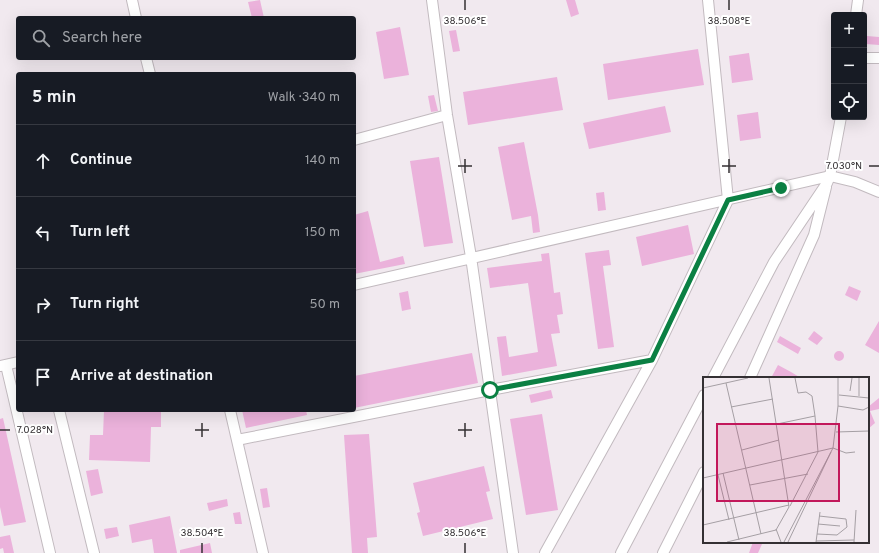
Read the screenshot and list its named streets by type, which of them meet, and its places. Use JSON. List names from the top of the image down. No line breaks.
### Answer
{"page":{"map_buttons":["+","−"],"search":"Search here","heading":["5 min","Walk · 340 m"],"list":[["Continue","140 m"],["Turn left","150 m"],["Turn right","50 m"],"Arrive at destination"]},"coordinates":["38.506°E","38.508°E","7.030°N","7.028°N","38.504°E"]}
